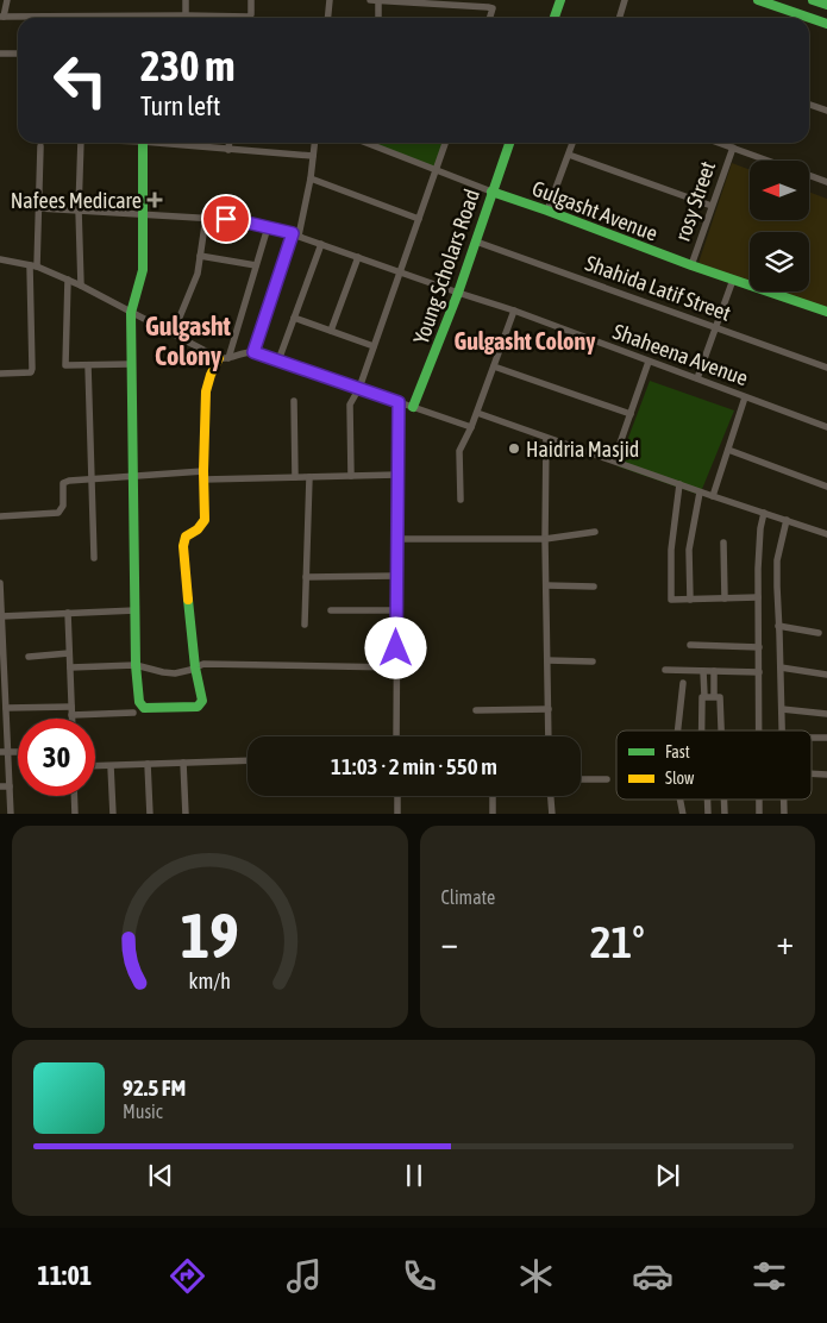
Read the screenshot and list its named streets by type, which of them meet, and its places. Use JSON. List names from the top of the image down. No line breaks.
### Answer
{"streets":{"street":["rosy Street","Gulgasht Avenue","Young Scholars Road","Shahida Latif Street","Shaheena Avenue"]},"crossings":[["rosy Street","Gulgasht Avenue"],["Gulgasht Avenue","Young Scholars Road"],["Young Scholars Road","Shahida Latif Street"],["Young Scholars Road","Shaheena Avenue"]],"districts":["Gulgasht Colony","Gulgasht Colony"],"places":{"health":["Nafees Medicare"],"other":["Haidria Masjid"]},"legend":["Fast","Slow"],"north":"left","page":{"turn":["230 m","Turn left"],"limit":"30","trip":"11:03 · 2 min · 550 m","tile":"Climate","heat":["−","21°","+"],"song":["92.5 FM","Music"],"tabs":"11:01","gauge":["19","km/h"]}}
